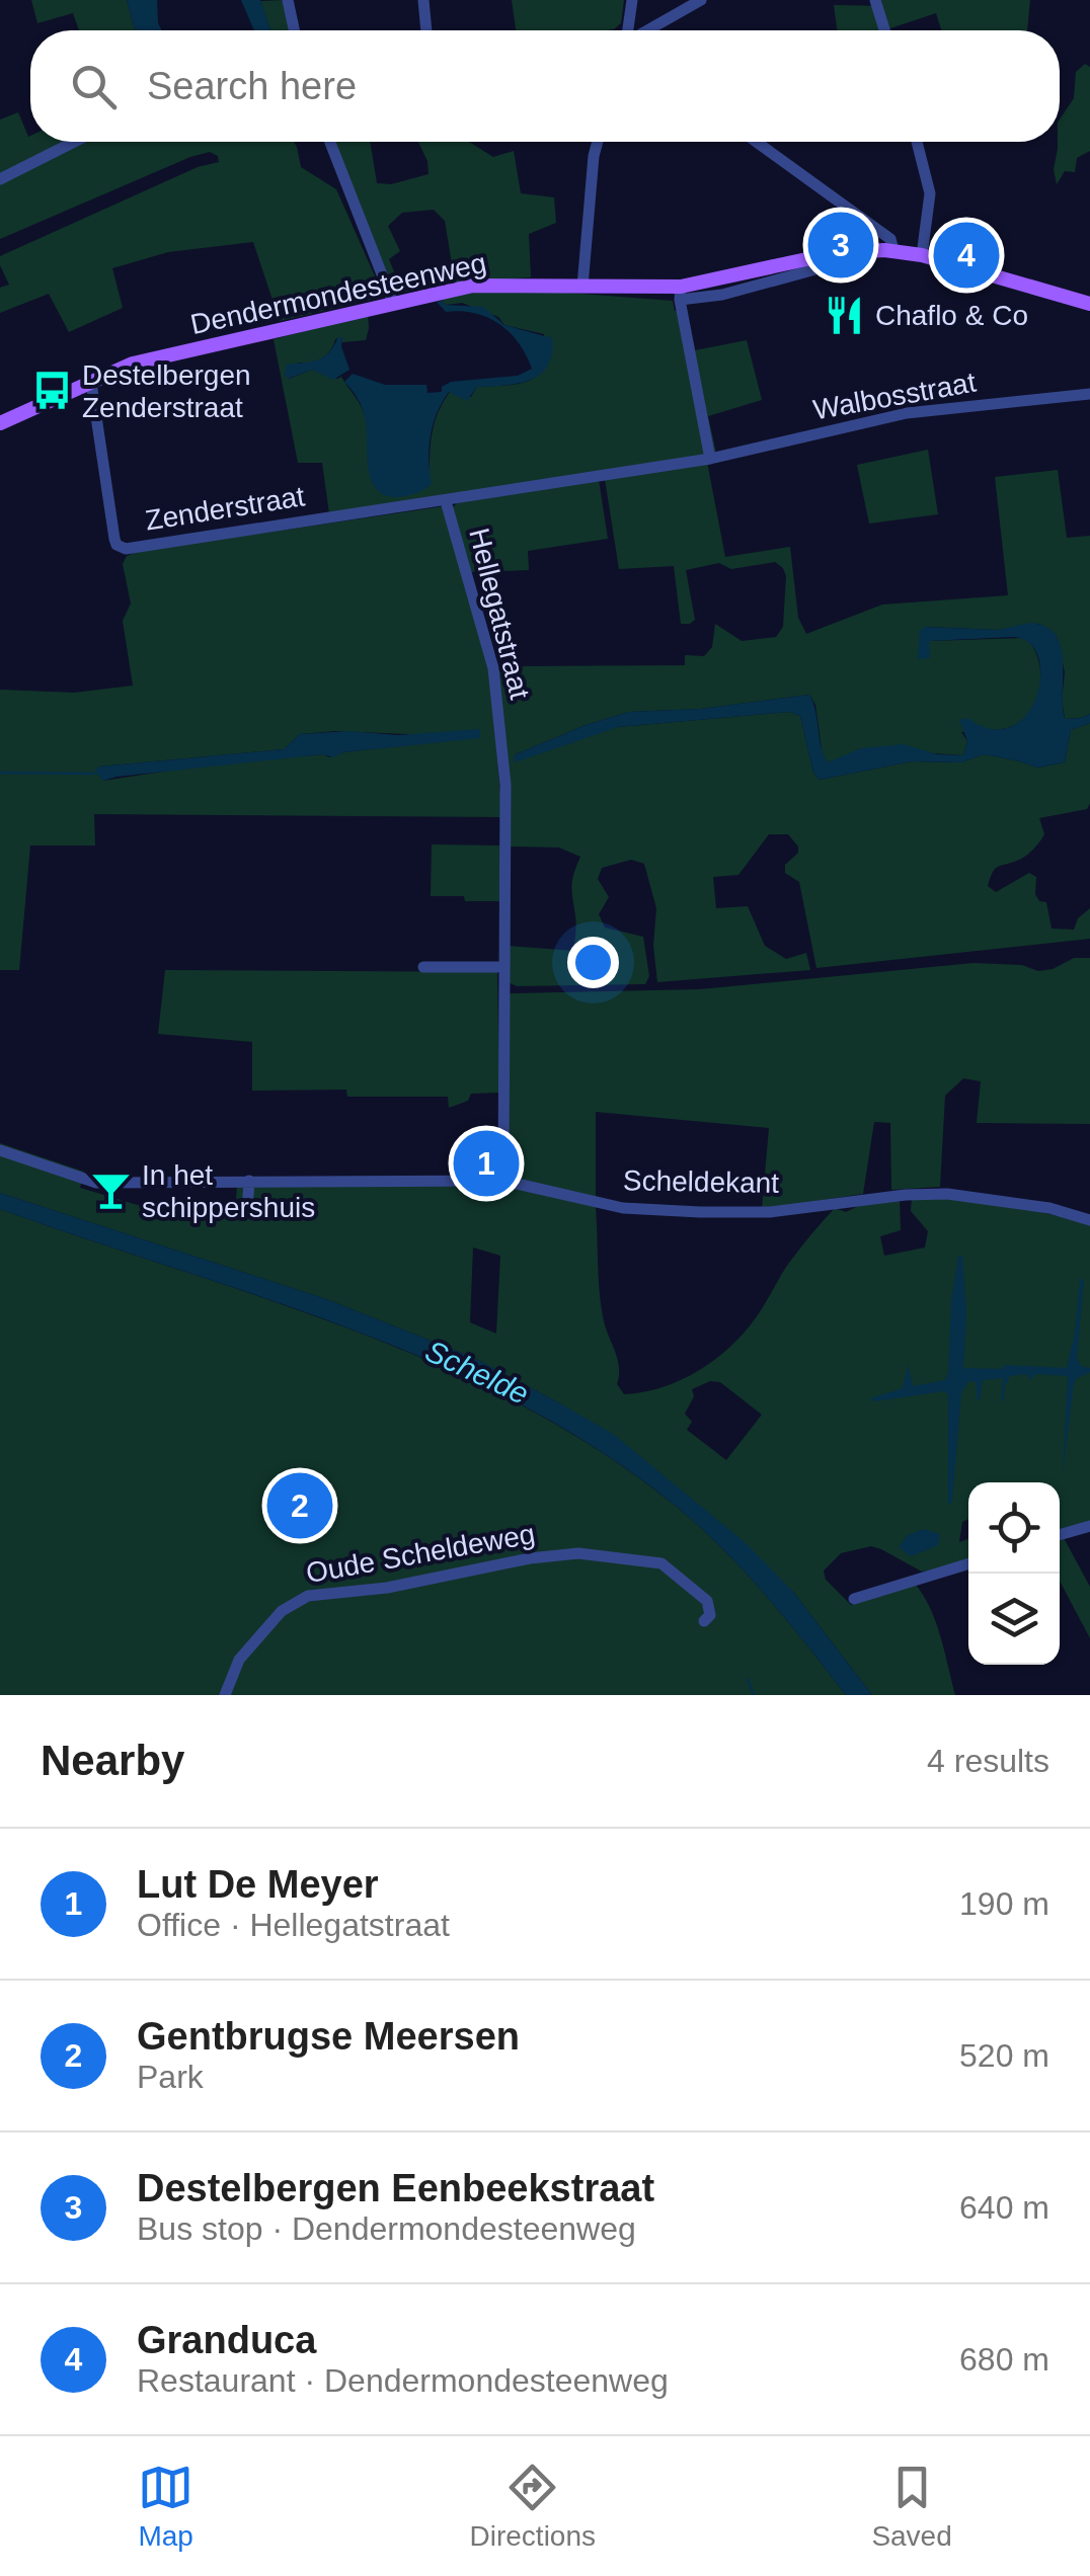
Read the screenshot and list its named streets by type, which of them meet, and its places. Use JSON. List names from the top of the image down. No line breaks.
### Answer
{"streets":{"main road":["Dendermondesteenweg"],"street":["Walbosstraat","Zenderstraat","Hellegatstraat","Scheldekant","Oude Scheldeweg"]},"crossings":[["Dendermondesteenweg","Zenderstraat"],["Walbosstraat","Hellegatstraat"],["Zenderstraat","Hellegatstraat"],["Hellegatstraat","Scheldekant"]],"water":["Schelde"],"places":{"restaurant":["Chaflo & Co"],"bus stop":["Destelbergen Zenderstraat"],"bar":["In het schippershuis"]},"page":{"search":"Search here","pins":["3","4","1","2"],"heading":["Nearby","4 results"],"list":[{"mark":"1","name":"Lut De Meyer","note":"Office · Hellegatstraat","value":"190 m"},{"mark":"2","name":"Gentbrugse Meersen","note":"Park","value":"520 m"},{"mark":"3","name":"Destelbergen Eenbeekstraat","note":"Bus stop · Dendermondesteenweg","value":"640 m"},{"mark":"4","name":"Granduca","note":"Restaurant · Dendermondesteenweg","value":"680 m"}],"nav":["Map","Directions","Saved"]}}
